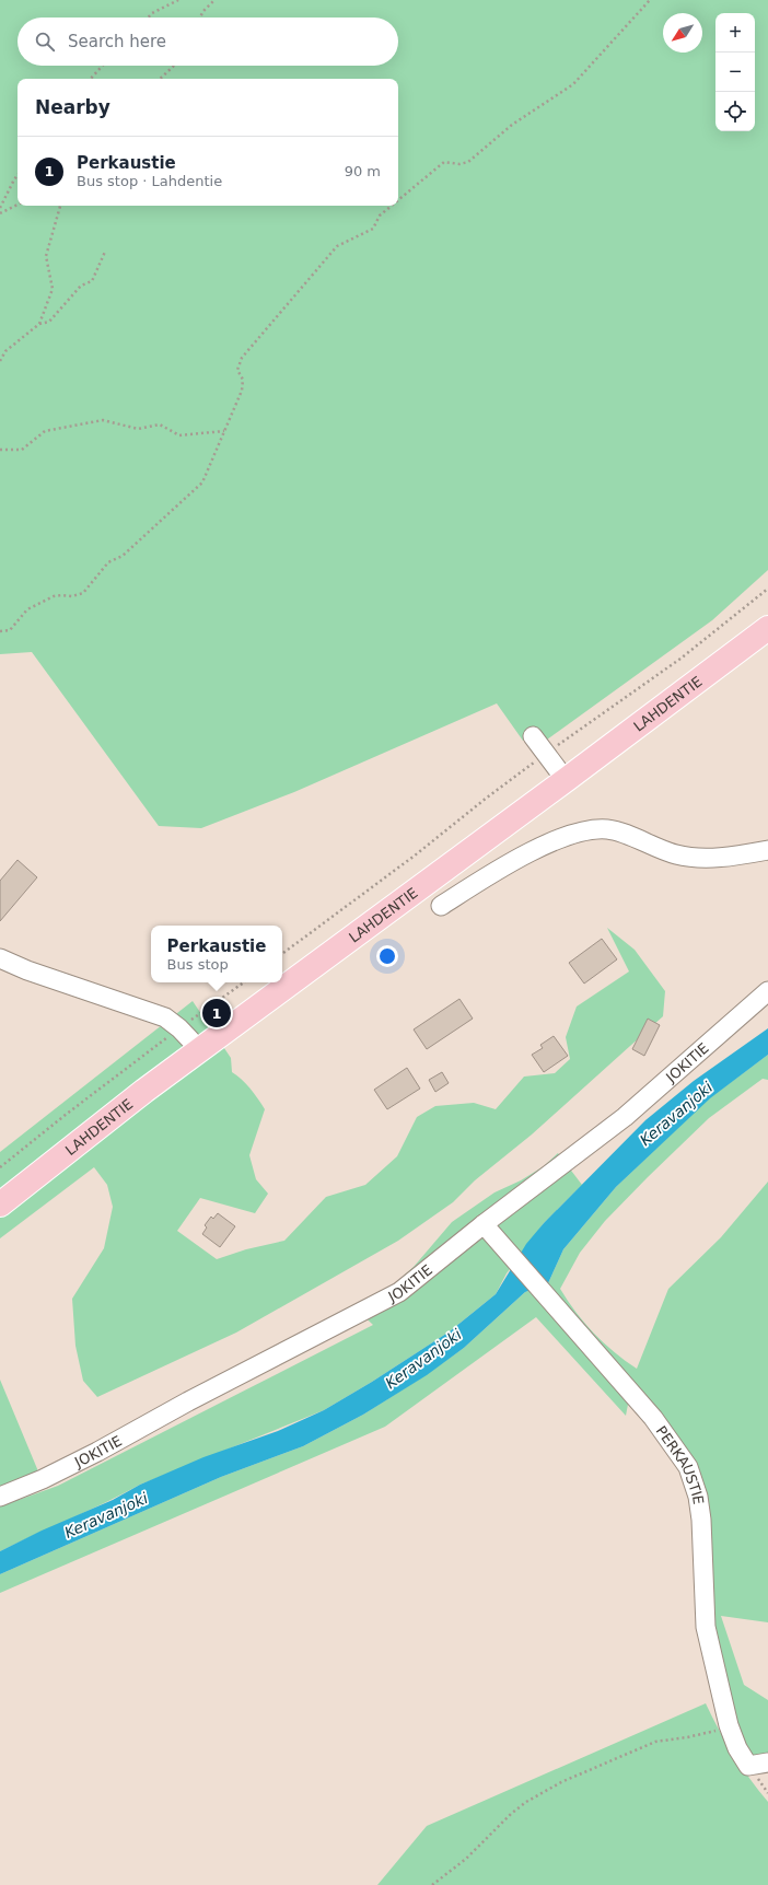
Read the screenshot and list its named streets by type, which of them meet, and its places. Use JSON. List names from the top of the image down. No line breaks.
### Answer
{"streets":{"main road":["LAHDENTIE"],"street":["JOKITIE","PERKAUSTIE"]},"crossings":[["JOKITIE","PERKAUSTIE"]],"water":["Keravanjoki"],"north":"bottom left","page":{"map_buttons":["+","−"],"search":"Search here","heading":"Nearby","list":[{"mark":"1","name":"Perkaustie","note":"Bus stop · Lahdentie","value":"90 m"}],"popup":["Perkaustie","Bus stop"],"pins":"1"}}
